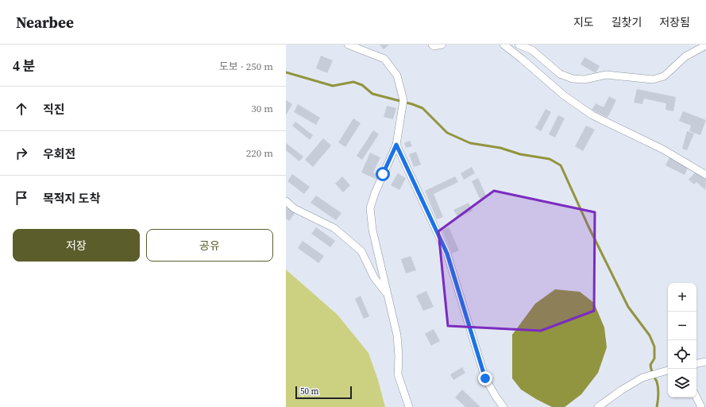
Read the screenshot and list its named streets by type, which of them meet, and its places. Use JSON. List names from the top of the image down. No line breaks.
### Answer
{"scale_bar":"50 m","page":{"header":"Nearbee","nav":["지도","길찾기","저장됨"],"heading":["4 분","도보 · 250 m"],"list":[["직진","30 m"],["우회전","220 m"],"목적지 도착"],"buttons":["저장","공유"],"map_buttons":["+","−"],"scale":"50 m"}}
